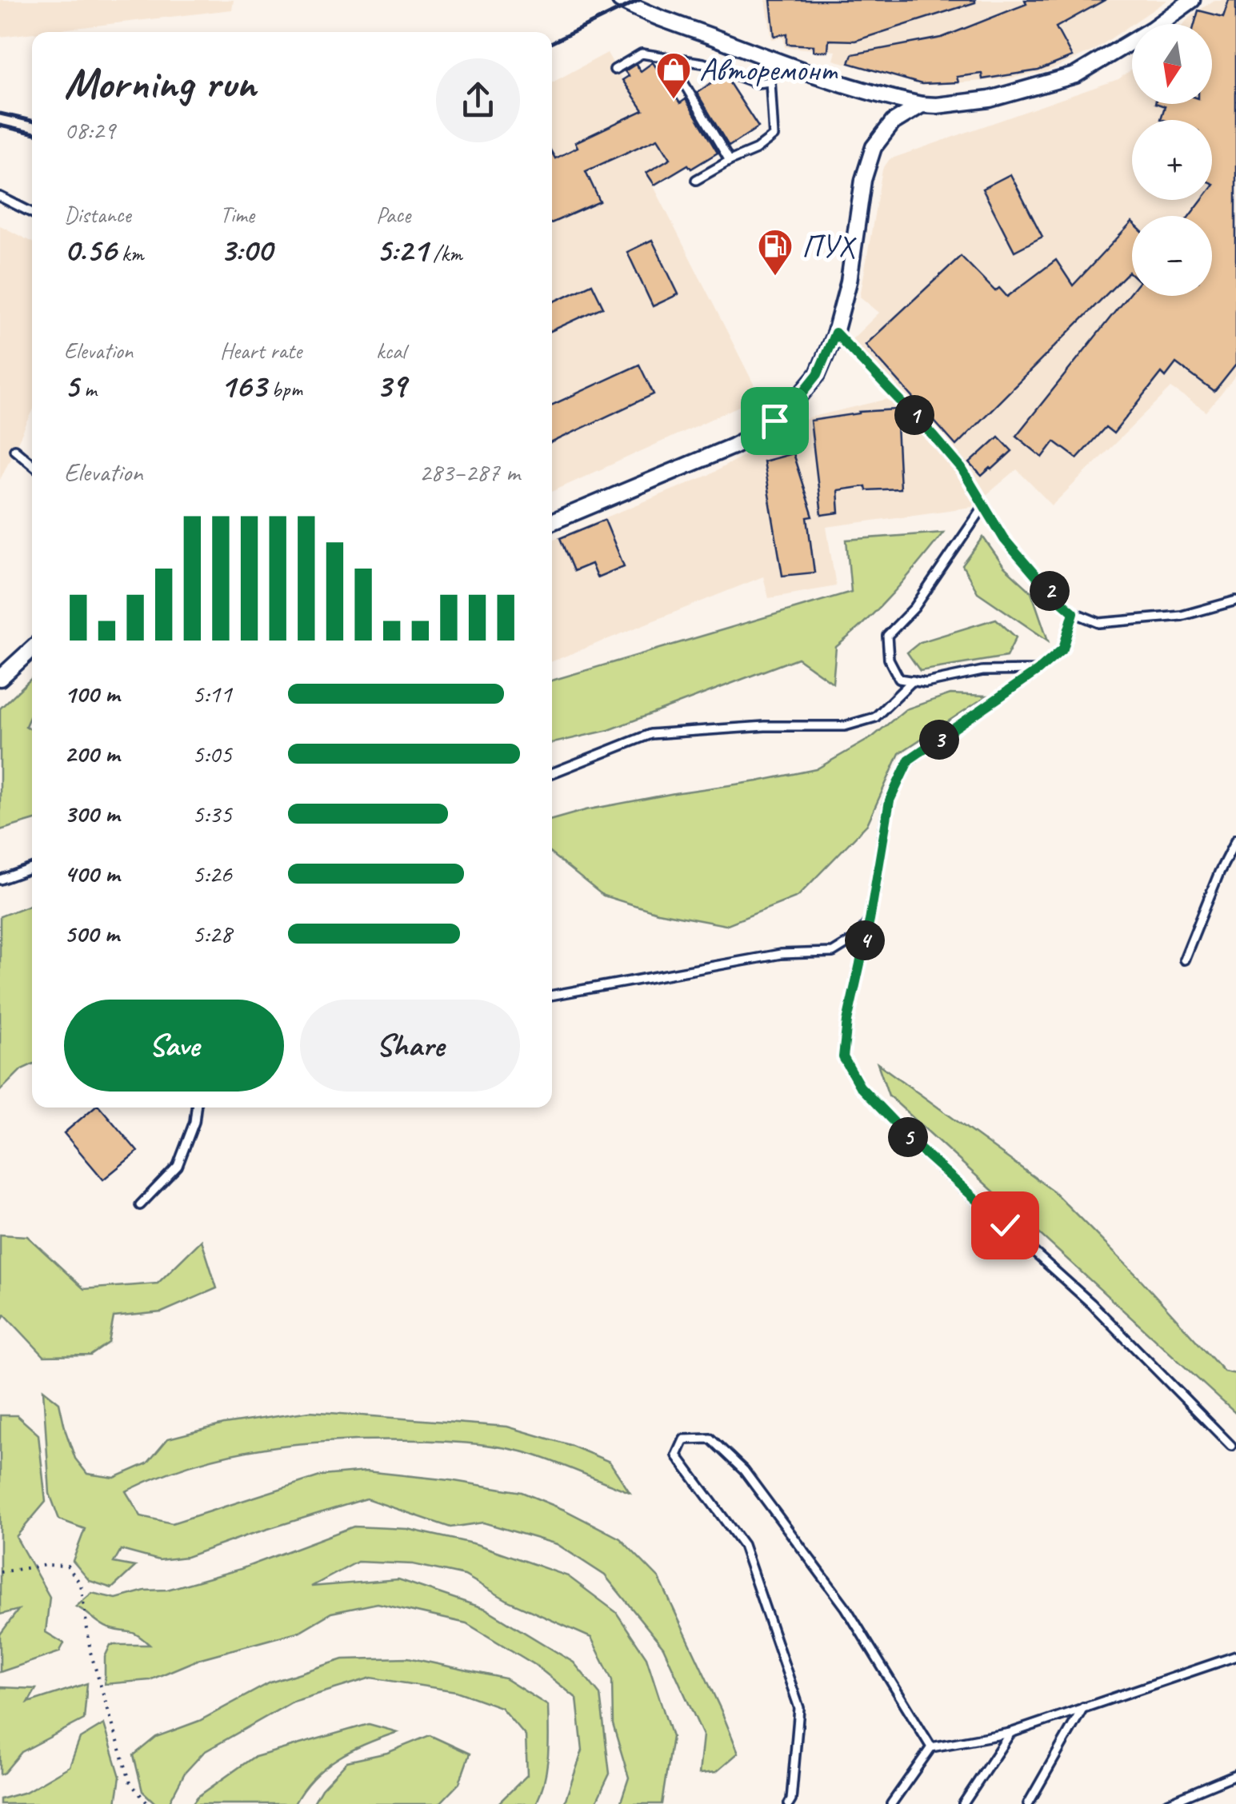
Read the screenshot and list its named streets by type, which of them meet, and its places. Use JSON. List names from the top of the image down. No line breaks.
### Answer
{"places":{"shop":["Авторемонт"],"fuel station":["ПУХ"]},"north":"bottom","page":{"map_buttons":["+","−"],"heading":["Morning run","08:29"],"stats":[["Distance","0.56 km"],["Time","3:00"],["Pace","5:21 /km"],["Elevation","5 m"],["Heart rate","163 bpm"],["kcal","39"]],"pins":["1","2","3","4","5"],"chart":["Elevation","283–287 m"],"list":[{"name":"100 m","note":"5:11"},{"name":"200 m","note":"5:05"},{"name":"300 m","note":"5:35"},{"name":"400 m","note":"5:26"},{"name":"500 m","note":"5:28"}],"buttons":["Save","Share"]}}
